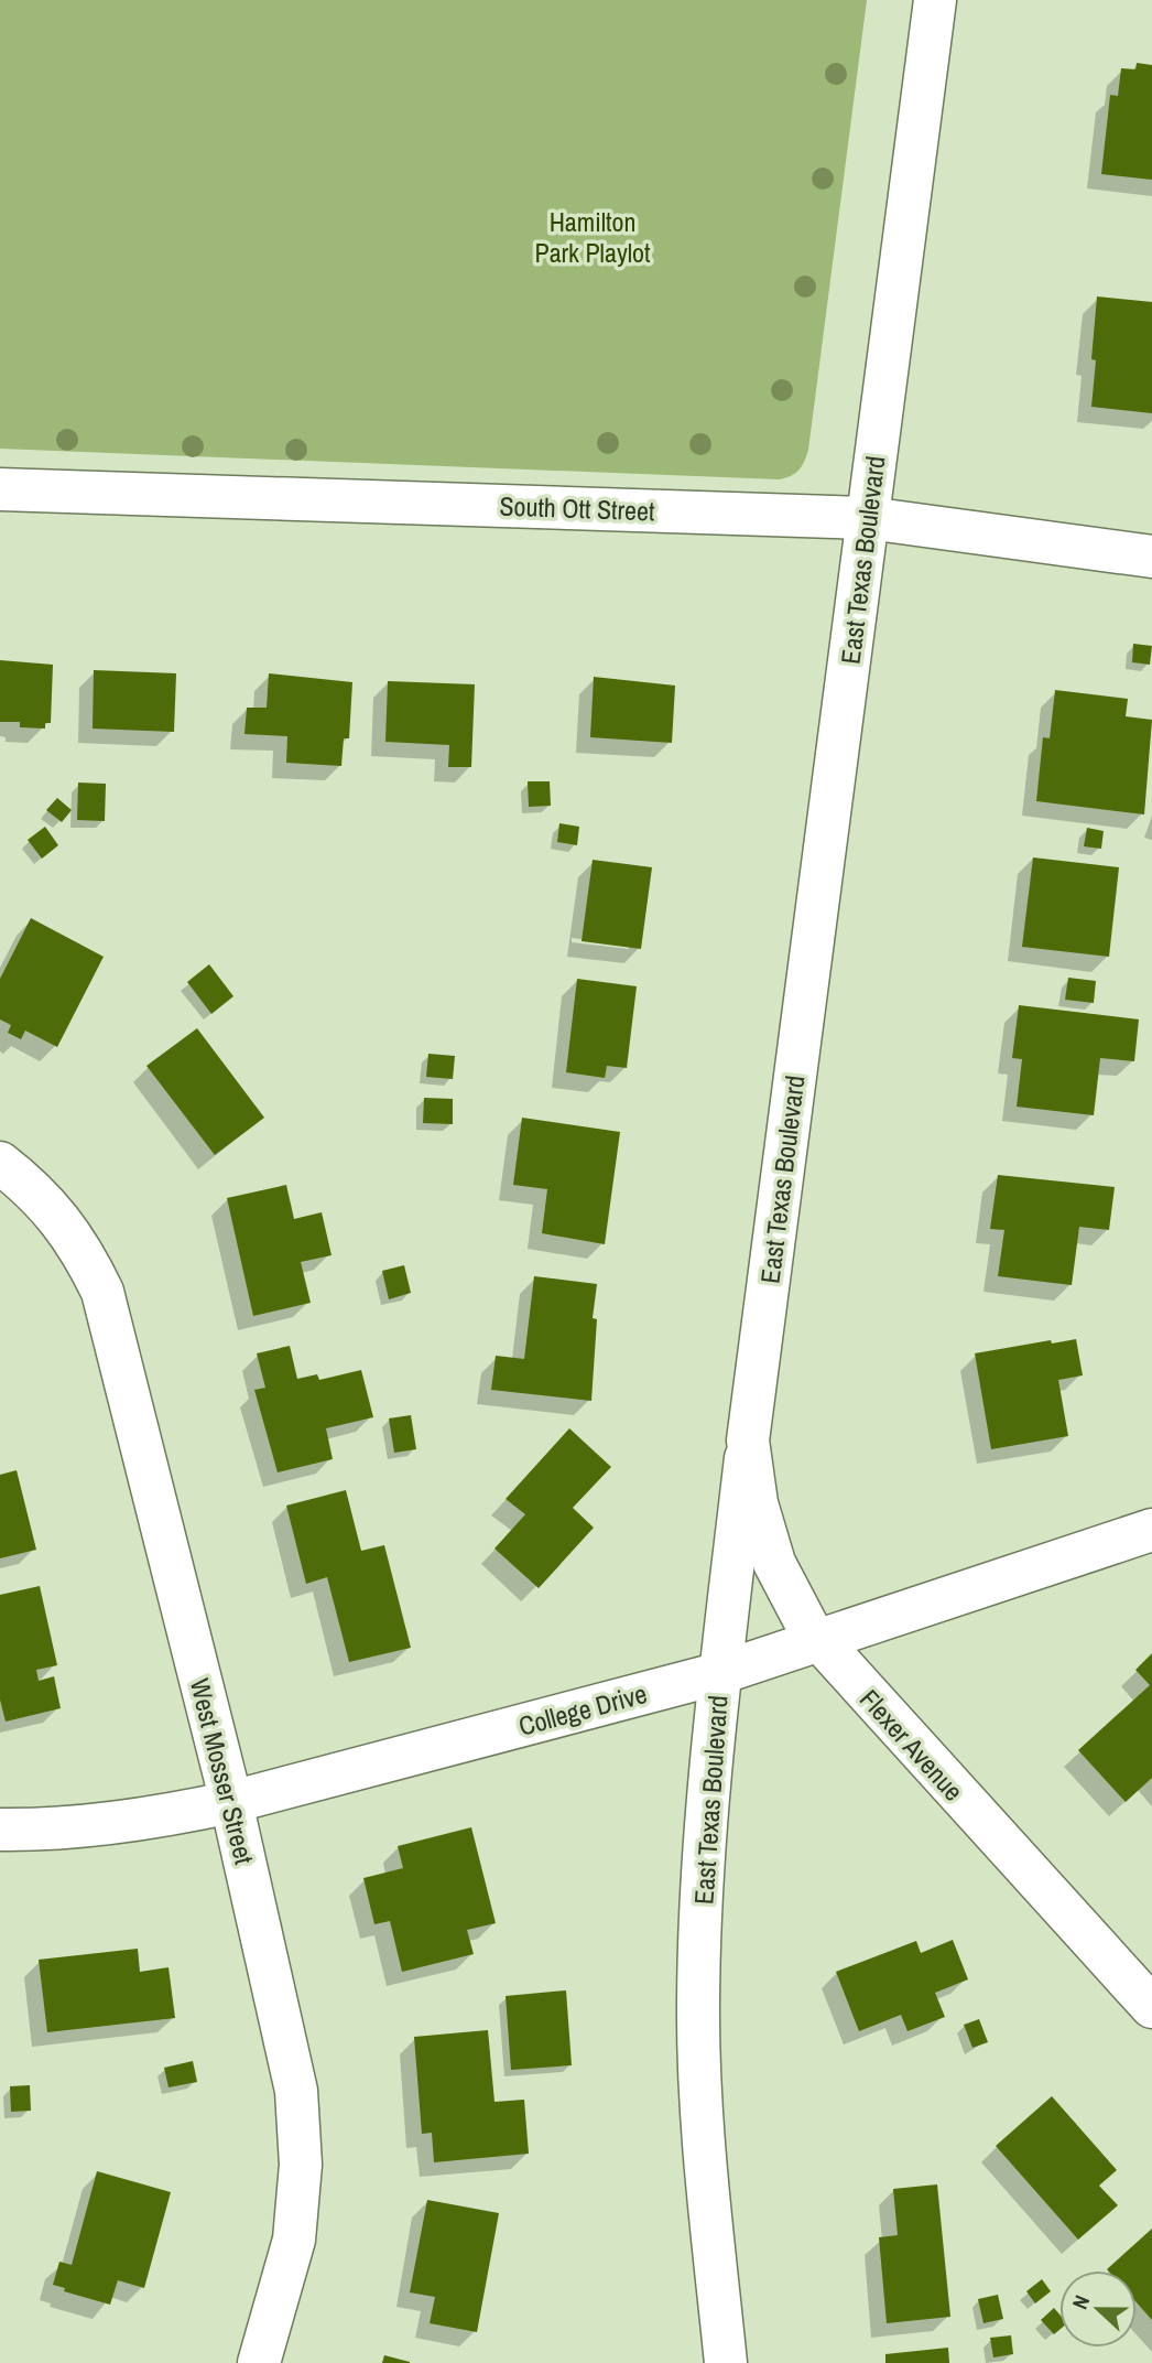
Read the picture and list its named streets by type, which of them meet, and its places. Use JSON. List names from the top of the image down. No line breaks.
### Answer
{"streets":{"street":["South Ott Street","East Texas Boulevard","College Drive","Flexer Avenue","West Mosser Street"]},"crossings":[["South Ott Street","East Texas Boulevard"],["East Texas Boulevard","College Drive"],["East Texas Boulevard","Flexer Avenue"],["College Drive","Flexer Avenue"],["College Drive","West Mosser Street"]],"parks":["Hamilton Park Playlot"],"north":"left"}
